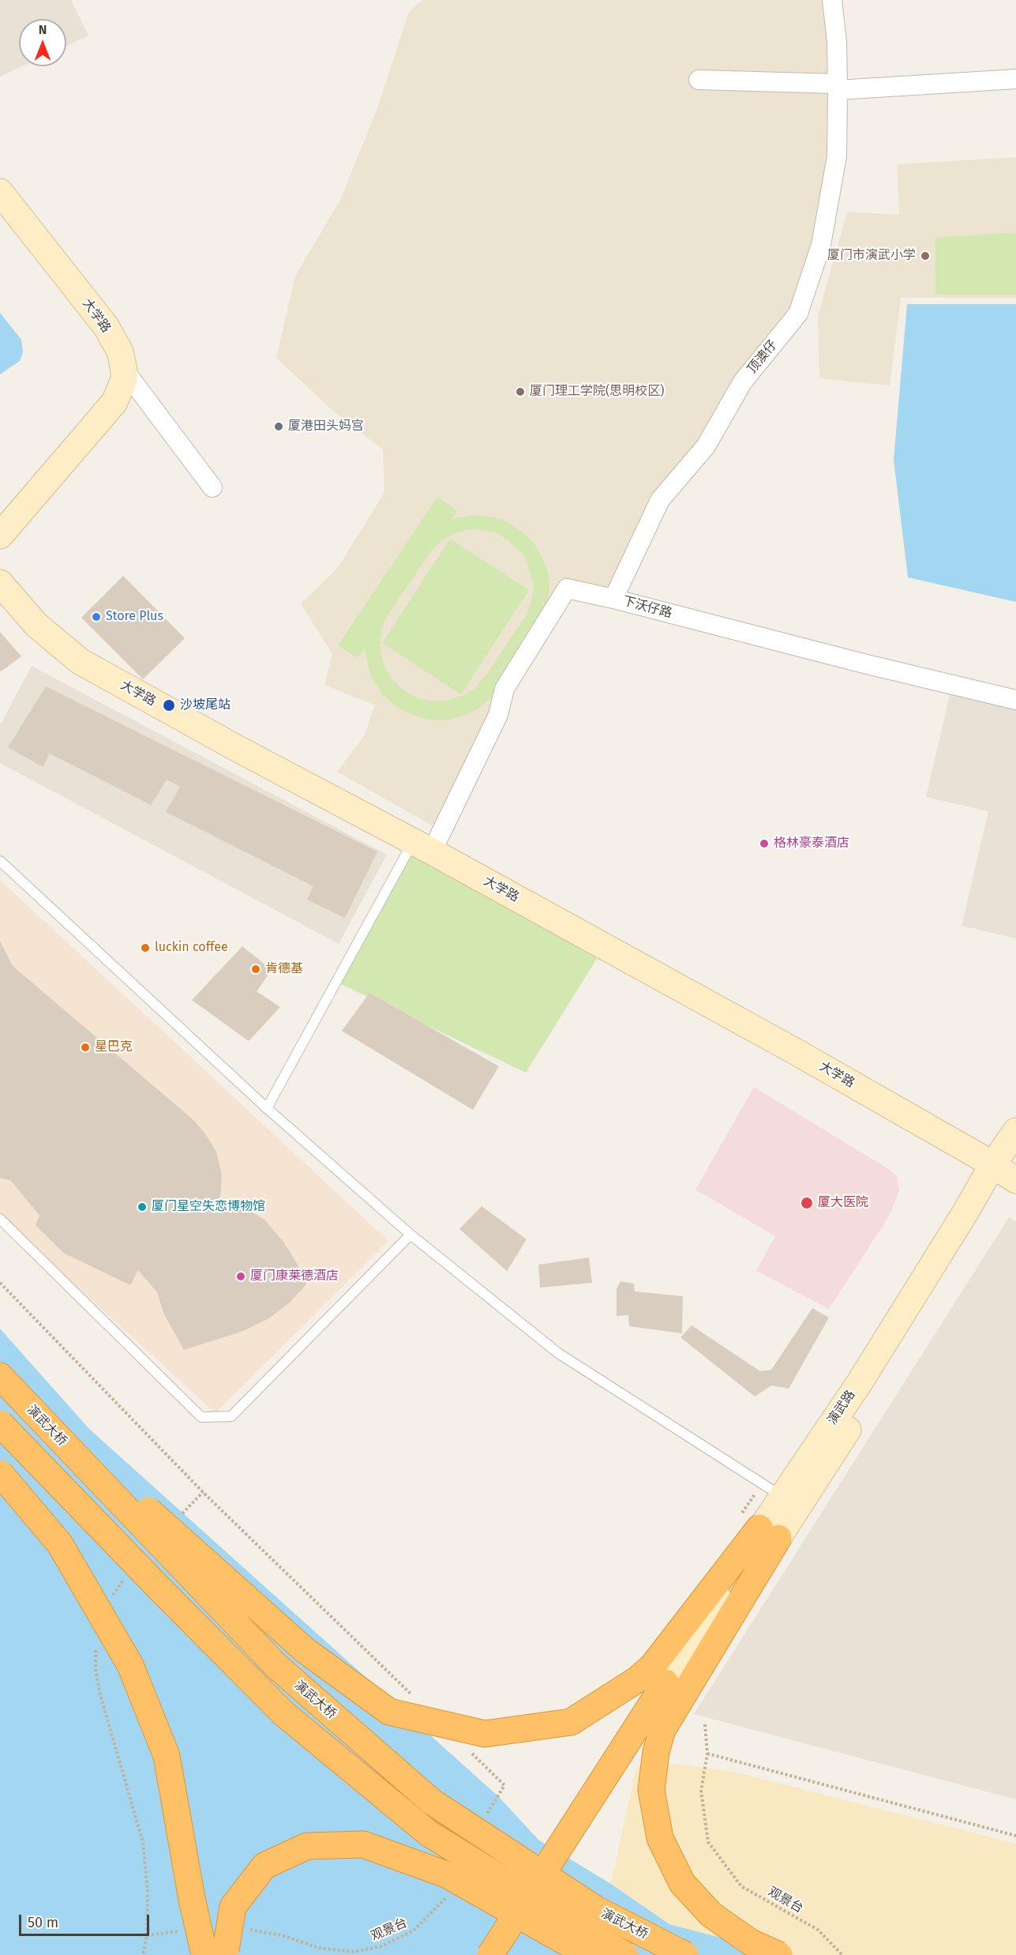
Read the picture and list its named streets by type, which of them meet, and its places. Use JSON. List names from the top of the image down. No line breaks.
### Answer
{"streets":{"highway":["演武大桥"],"street":["大学路","顶澳仔","下沃仔路","演武路"],"path":["观景台"]},"crossings":[["大学路","下沃仔路"],["大学路","演武路"],["顶澳仔","下沃仔路"]],"places":["厦门市演武小学","厦门理工学院(思明校区)","厦港田头妈宫","Store Plus","沙坡尾站","格林豪泰酒店","luckin coffee","肯德基","星巴克","厦大医院","厦门星空失恋博物馆","厦门康莱德酒店"],"scale_bar":"50 m","north":"top"}
